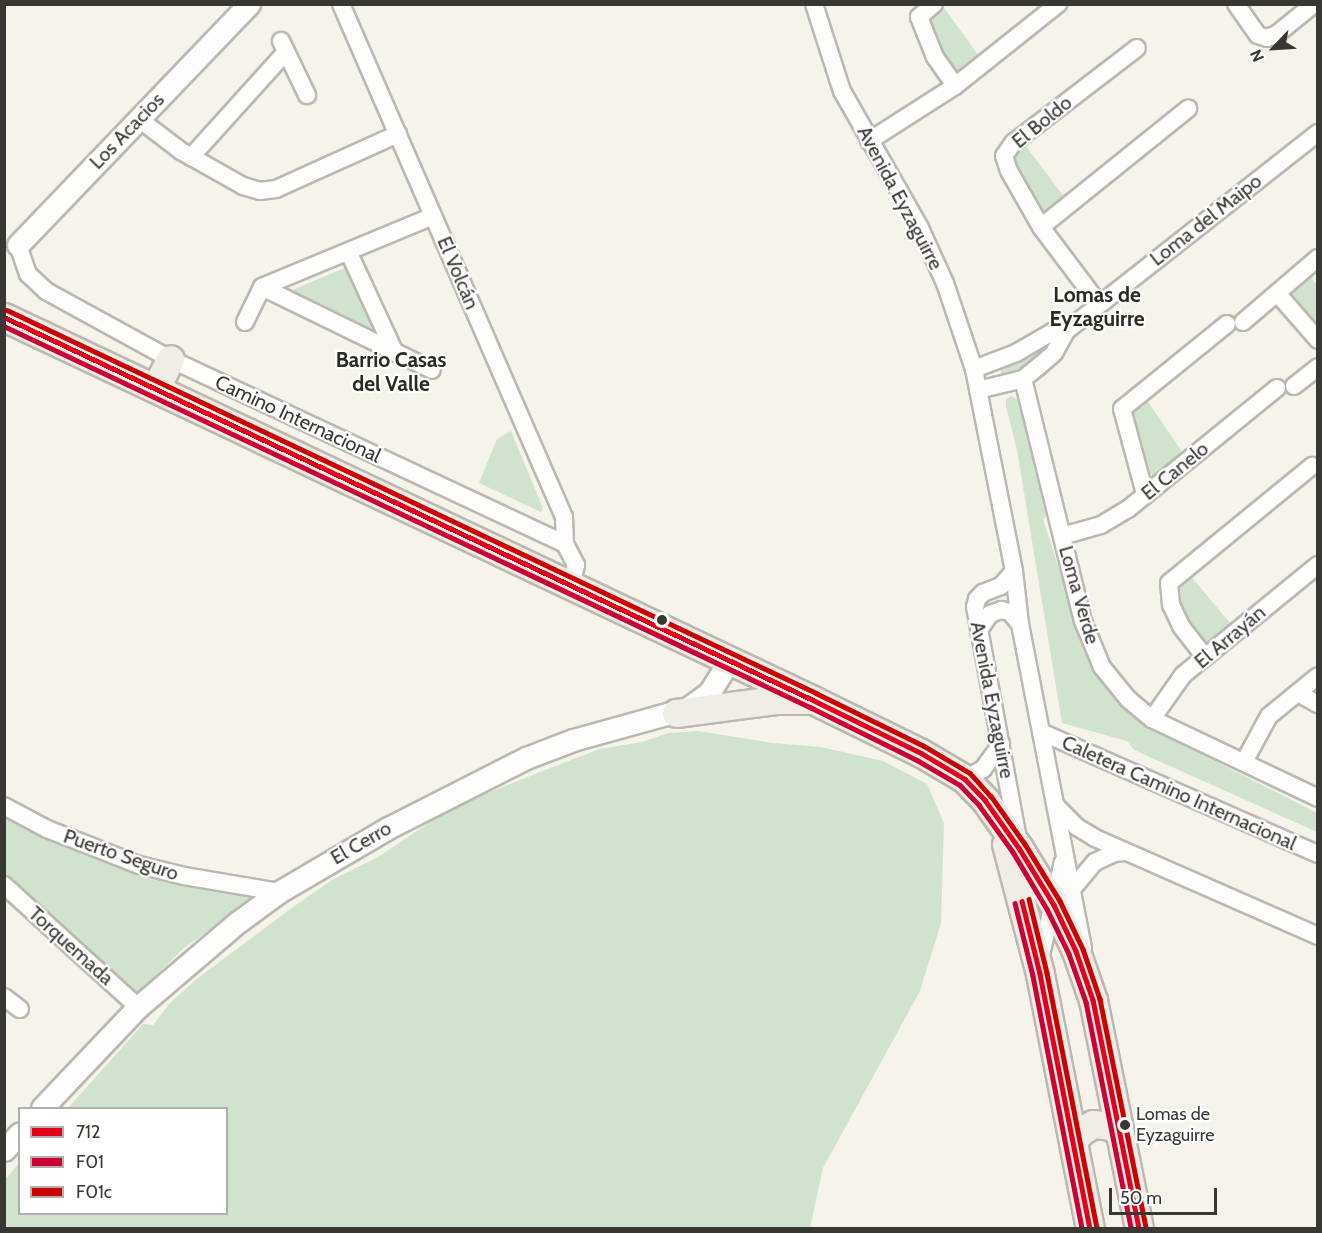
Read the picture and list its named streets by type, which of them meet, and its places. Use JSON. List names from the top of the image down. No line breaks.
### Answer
{"streets":{"main road":["Avenida Eyzaguirre"],"street":["El Boldo","Los Acacios","Loma del Maipo","El Volcán","Camino Internacional","El Canelo","Loma Verde","El Arrayán","Caletera Camino Internacional","El Cerro","Puerto Seguro","Torquemada"]},"crossings":[["El Boldo","Loma del Maipo"],["Los Acacios","Camino Internacional"],["Avenida Eyzaguirre","Loma del Maipo"],["Avenida Eyzaguirre","Caletera Camino Internacional"],["Avenida Eyzaguirre","El Cerro"],["Loma del Maipo","Loma Verde"],["El Volcán","Camino Internacional"],["El Canelo","Loma Verde"],["Loma Verde","El Arrayán"],["El Cerro","Puerto Seguro"],["El Cerro","Torquemada"]],"districts":["Lomas de Eyzaguirre","Barrio Casas del Valle"],"places":["Lomas de Eyzaguirre"],"lines":["transit line F01c","transit line 712","transit line F01"],"legend":["712","F01","F01c"],"scale_bar":"50 m","north":"bottom left"}
